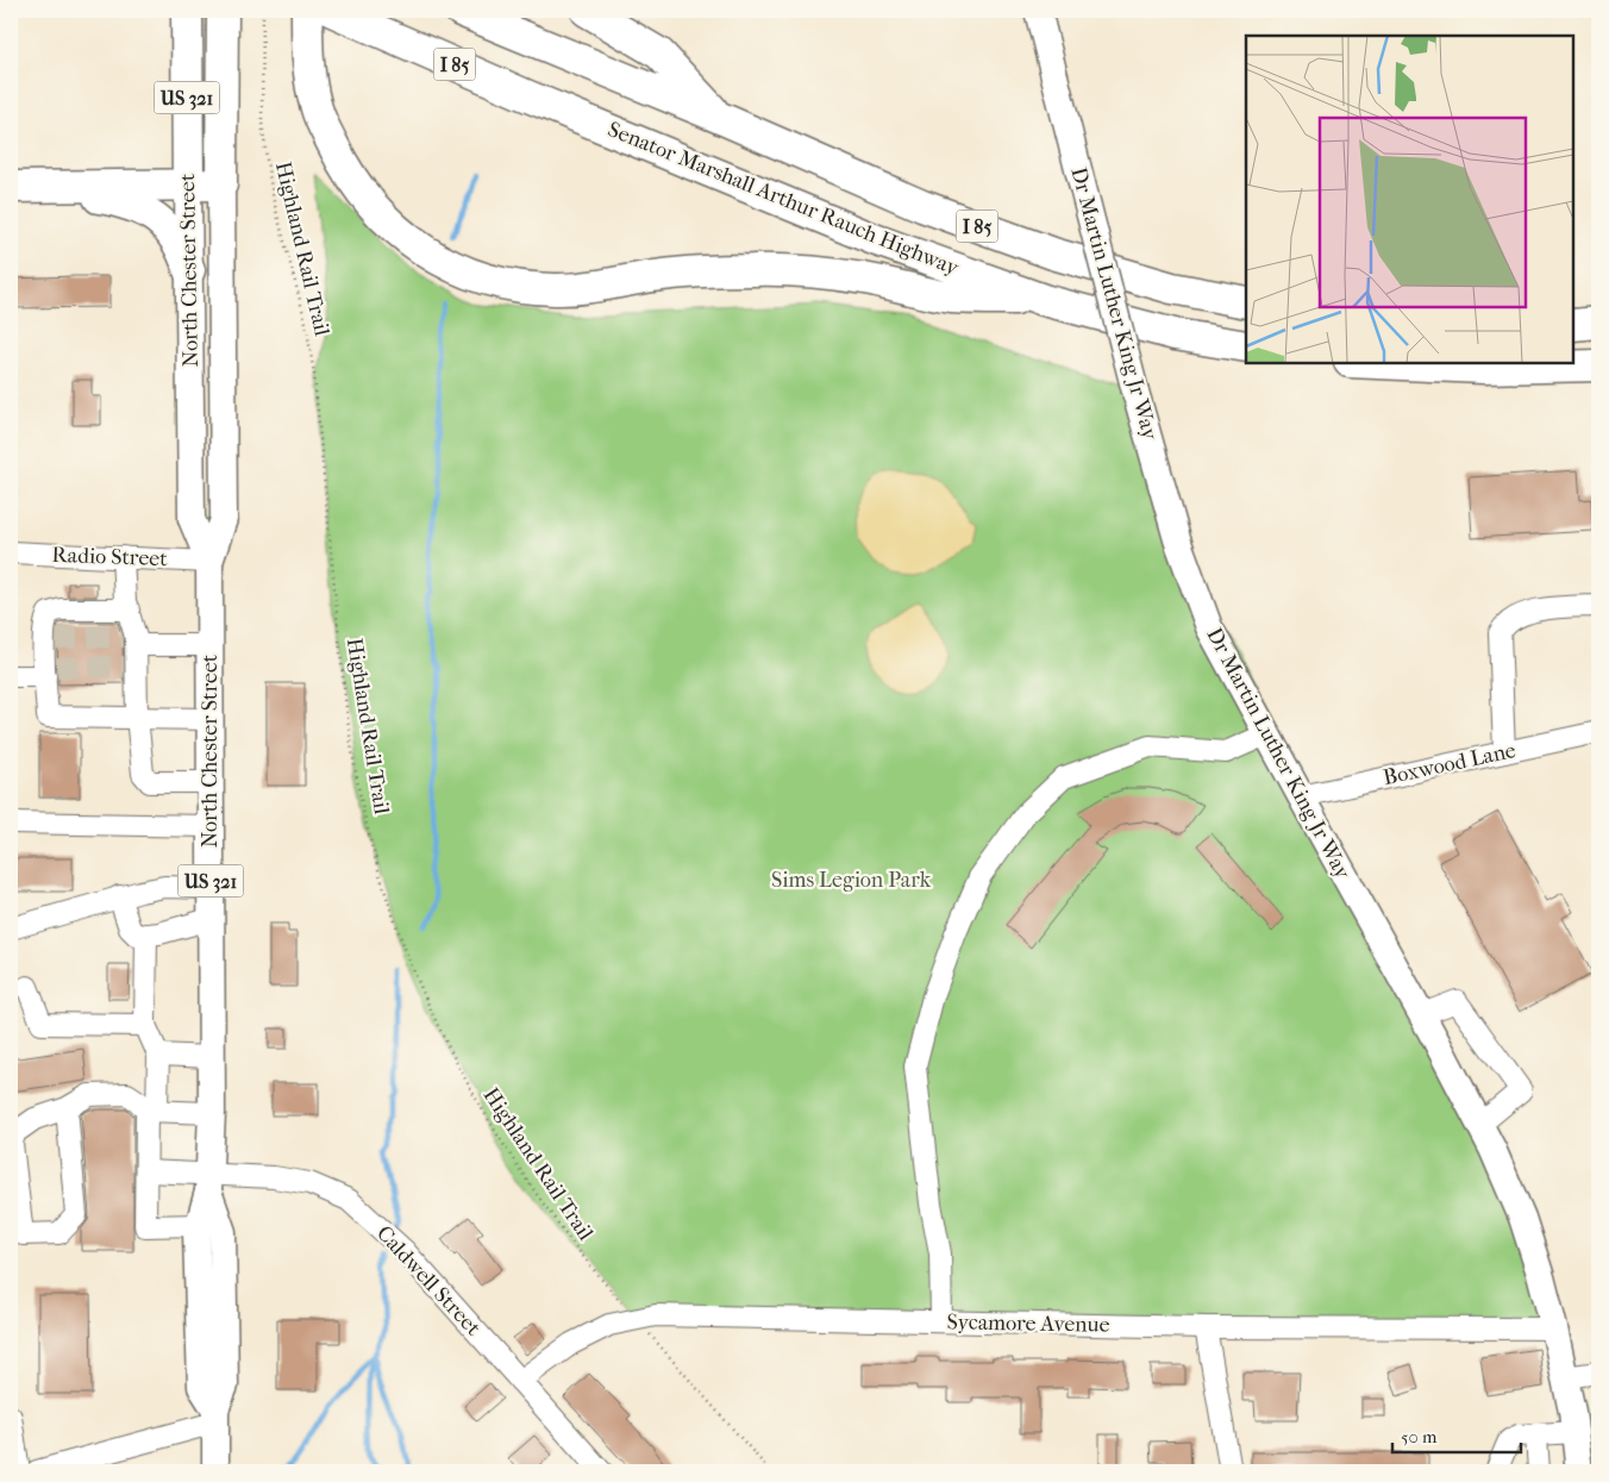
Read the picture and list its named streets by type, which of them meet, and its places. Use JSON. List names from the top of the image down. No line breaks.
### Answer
{"streets":{"highway":["I 85","US 321","Senator Marshall Arthur Rauch Highway","North Chester Street"],"main road":["Dr Martin Luther King Jr Way"],"street":["Radio Street","Boxwood Lane","Caldwell Street","Sycamore Avenue"],"path":["Highland Rail Trail"]},"crossings":[["Highland Rail Trail","Sycamore Avenue"],["North Chester Street","Radio Street"],["North Chester Street","Caldwell Street"],["Dr Martin Luther King Jr Way","Boxwood Lane"],["Dr Martin Luther King Jr Way","Sycamore Avenue"],["Caldwell Street","Sycamore Avenue"]],"parks":["Sims Legion Park"],"scale_bar":"50 m"}
